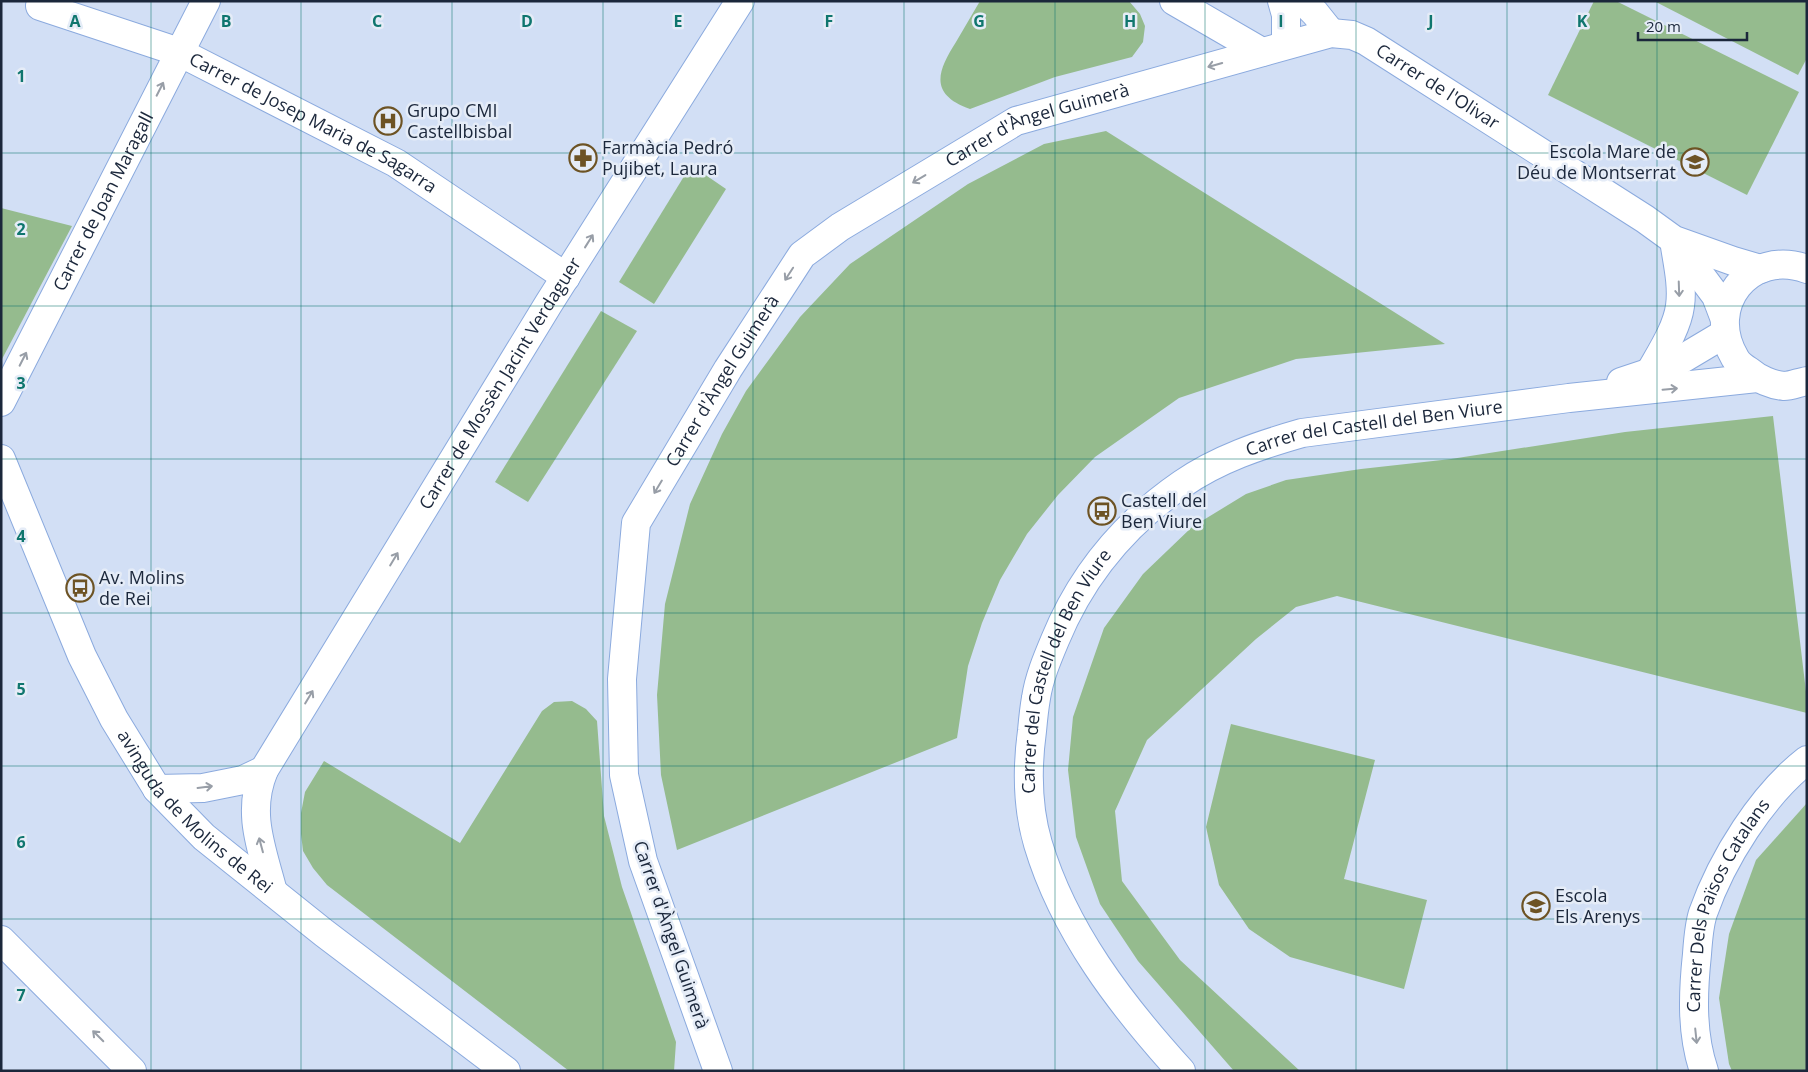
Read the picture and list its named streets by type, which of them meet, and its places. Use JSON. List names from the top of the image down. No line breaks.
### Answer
{"streets":{"street":["Carrer de l'Olivar","Carrer de Josep Maria de Sagarra","Carrer d'Àngel Guimerà","Carrer de Joan Maragall","Carrer de Mossèn Jacint Verdaguer","Carrer del Castell del Ben Viure","avinguda de Molins de Rei","Carrer Dels Països Catalans"]},"crossings":[["Carrer de l'Olivar","Carrer d'Àngel Guimerà"],["Carrer de l'Olivar","Carrer del Castell del Ben Viure"],["Carrer de Josep Maria de Sagarra","Carrer de Joan Maragall"],["Carrer de Josep Maria de Sagarra","Carrer de Mossèn Jacint Verdaguer"],["Carrer de Mossèn Jacint Verdaguer","avinguda de Molins de Rei"]],"one_way":["Carrer d'Àngel Guimerà","Carrer de Joan Maragall","Carrer de Mossèn Jacint Verdaguer","Carrer Dels Països Catalans"],"places":{"hospital":["Grupo CMI Castellbisbal"],"pharmacy":["Farmàcia Pedró Pujibet, Laura"],"school or university":["Escola Mare de Déu de Montserrat","Escola Els Arenys"],"bus stop":["Castell del Ben Viure","Av. Molins de Rei"]},"scale_bar":"20 m","grid":{"columns":["A","B","C","D","E","F","G","H","I","J","K"],"rows":["1","2","3","4","5","6","7"]}}
